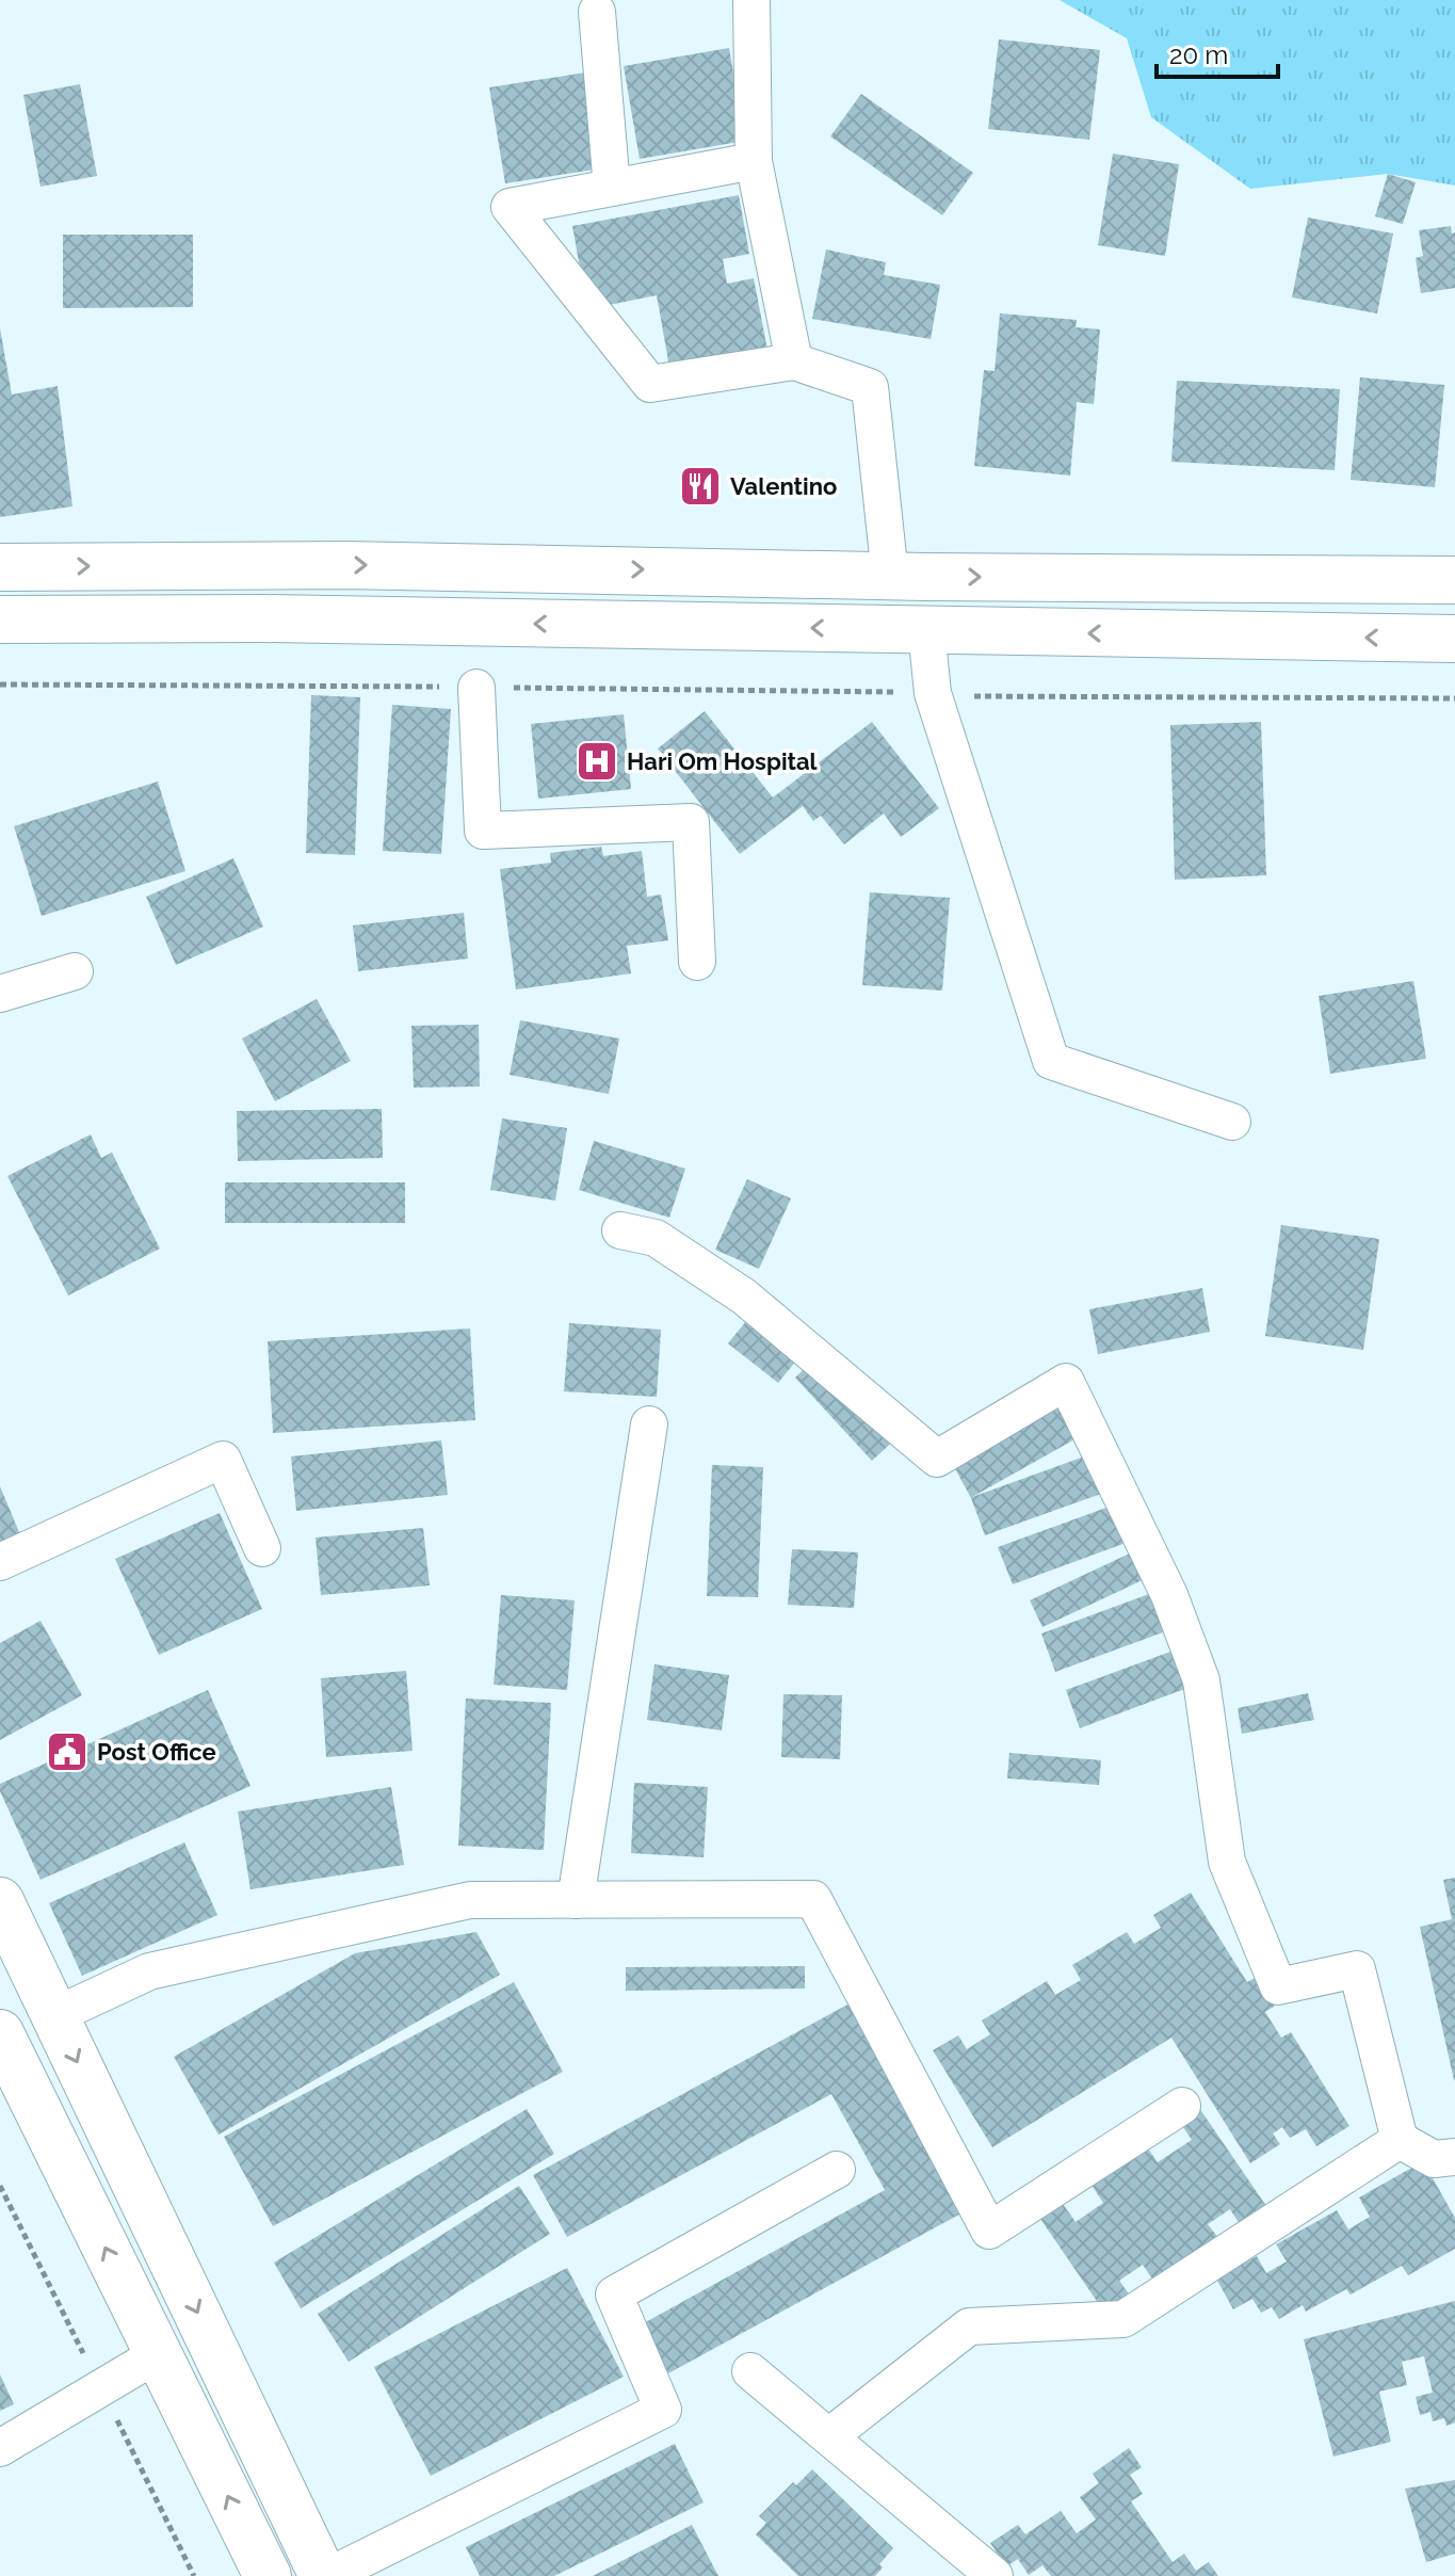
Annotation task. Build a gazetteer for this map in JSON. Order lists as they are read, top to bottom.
{
  "places": {
    "restaurant": ["Valentino"],
    "hospital": ["Hari Om Hospital"],
    "public building": ["Post Office"]
  },
  "scale_bar": "20 m"
}
